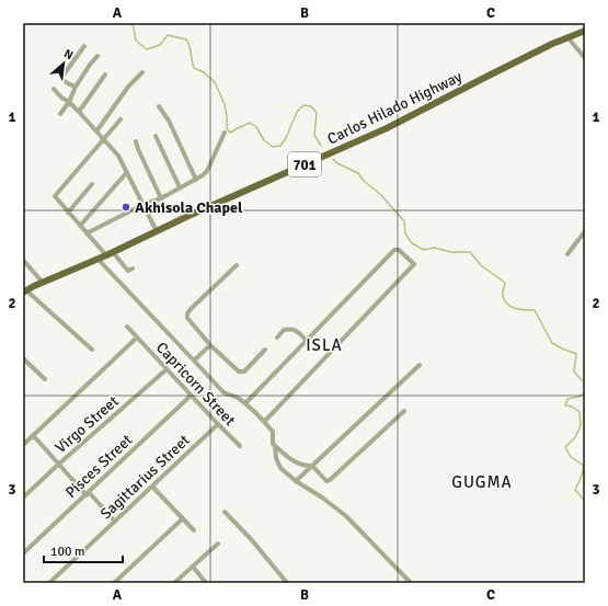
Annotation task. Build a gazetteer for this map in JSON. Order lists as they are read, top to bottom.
{
  "streets": {
    "main road": ["Carlos Hilado Highway", "701"],
    "street": [
      "Capricorn Street",
      "Virgo Street",
      "Pisces Street",
      "Sagittarius Street"
    ]
  },
  "crossings": [
    ["Capricorn Street", "Virgo Street"],
    ["Capricorn Street", "Pisces Street"],
    ["Capricorn Street", "Sagittarius Street"]
  ],
  "districts": ["ISLA", "GUGMA"],
  "places": ["Akhisola Chapel"],
  "scale_bar": "100 m",
  "north": "top right",
  "grid": {
    "columns": ["A", "B", "C"],
    "rows": ["1", "2", "3"]
  }
}
